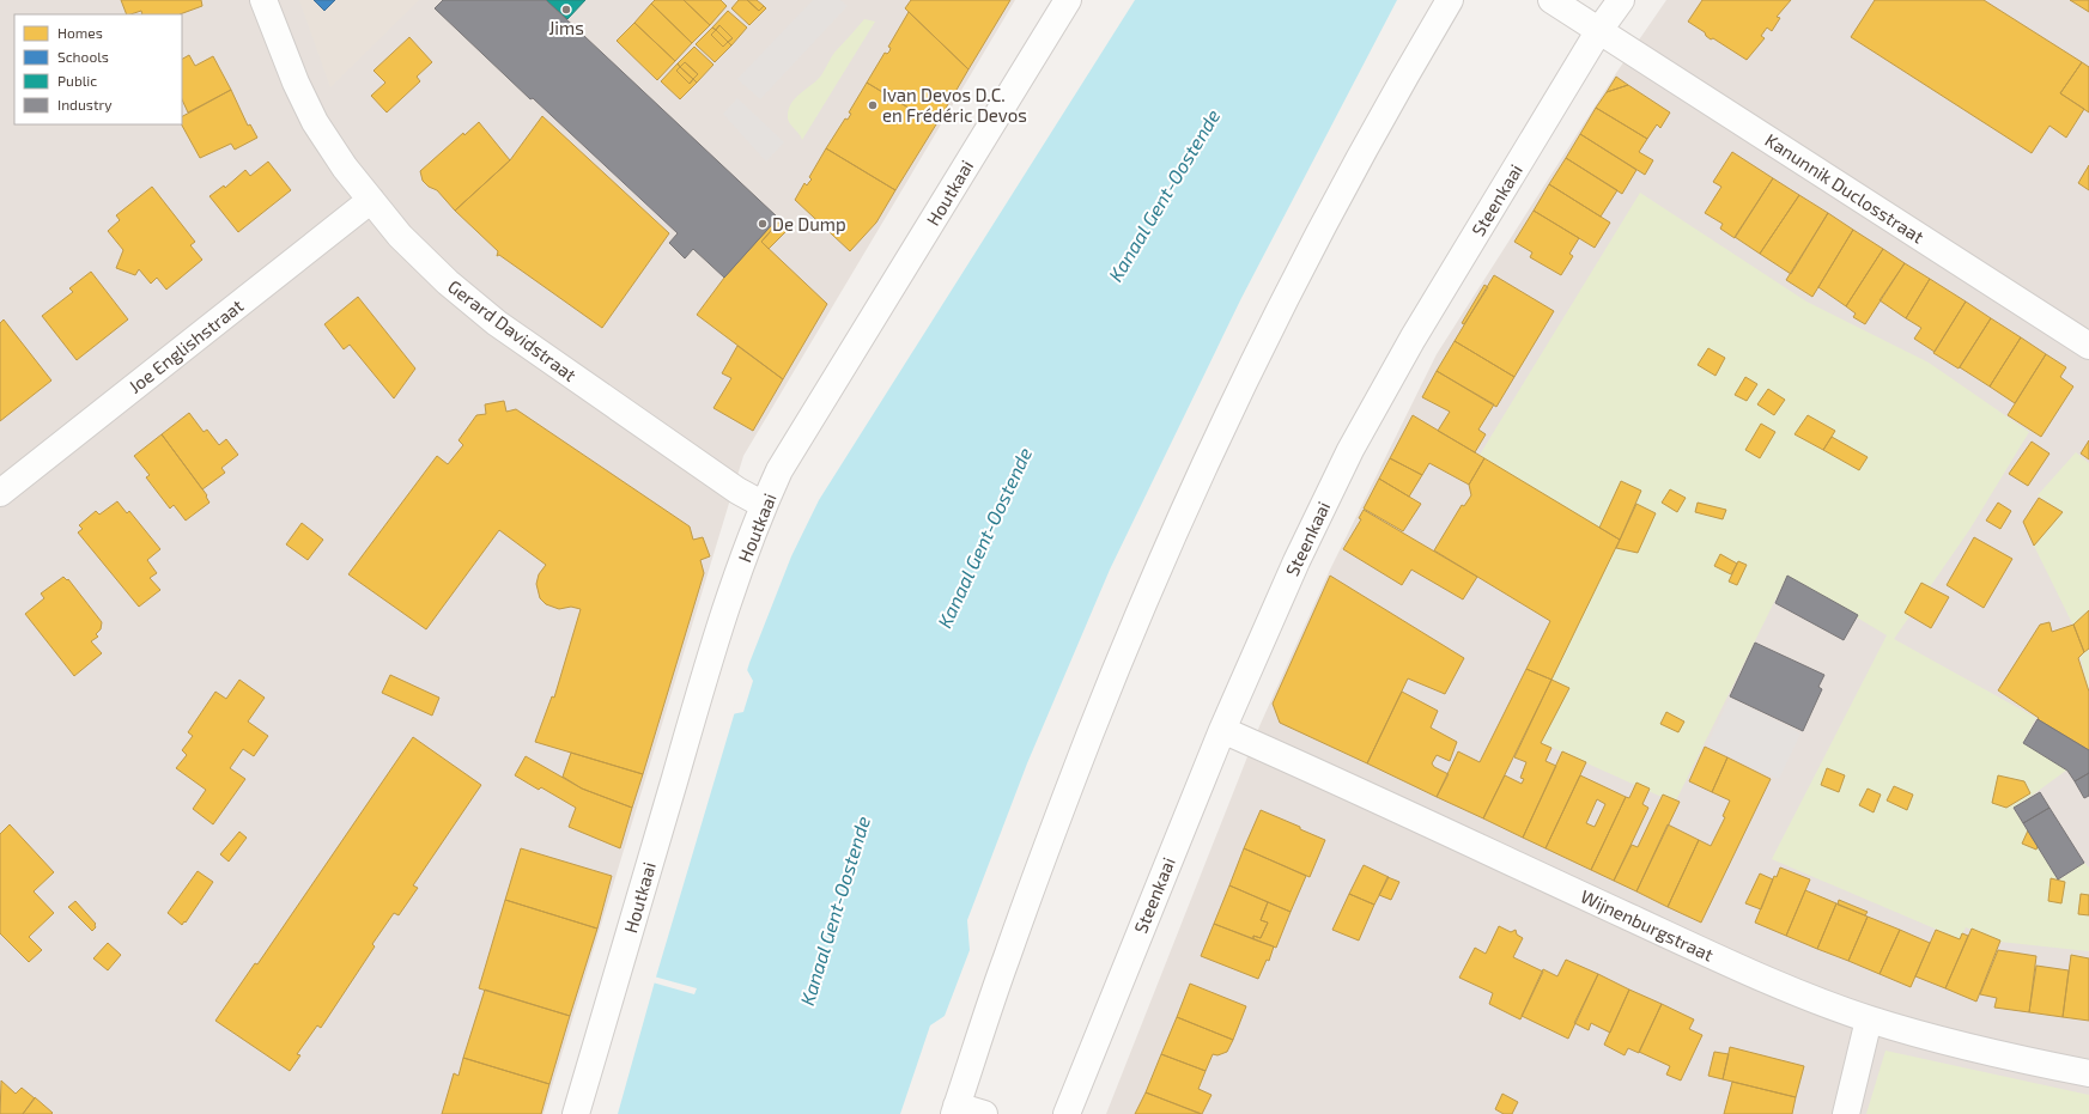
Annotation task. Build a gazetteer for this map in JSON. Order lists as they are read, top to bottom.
{
  "streets": {
    "street": [
      "Kanunnik Duclosstraat",
      "Houtkaai",
      "Steenkaai",
      "Gerard Davidstraat",
      "Joe Englishstraat",
      "Wijnenburgstraat"
    ]
  },
  "crossings": [
    ["Kanunnik Duclosstraat", "Steenkaai"],
    ["Houtkaai", "Gerard Davidstraat"],
    ["Steenkaai", "Wijnenburgstraat"],
    ["Gerard Davidstraat", "Joe Englishstraat"]
  ],
  "water": ["Kanaal Gent-Oostende"],
  "places": ["Jims", "Ivan Devos D.C. en Frédéric Devos", "De Dump"],
  "legend": [
    "Homes",
    "Schools",
    "Public",
    "Industry"
  ]
}
